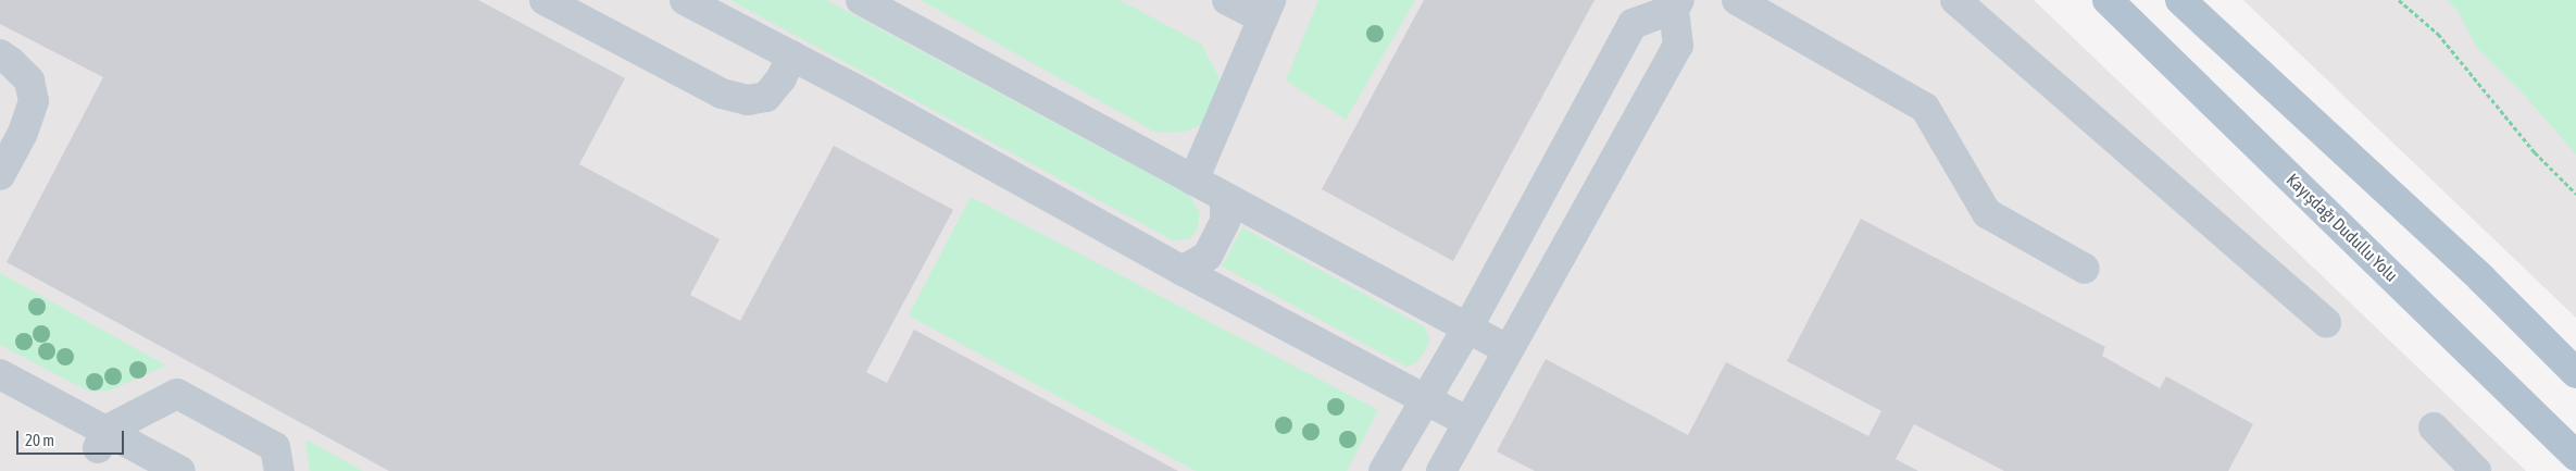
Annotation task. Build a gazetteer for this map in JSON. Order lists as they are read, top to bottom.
{
  "streets": {
    "main road": ["Kayışdağı Dudullu Yolu"]
  },
  "scale_bar": "20 m"
}
